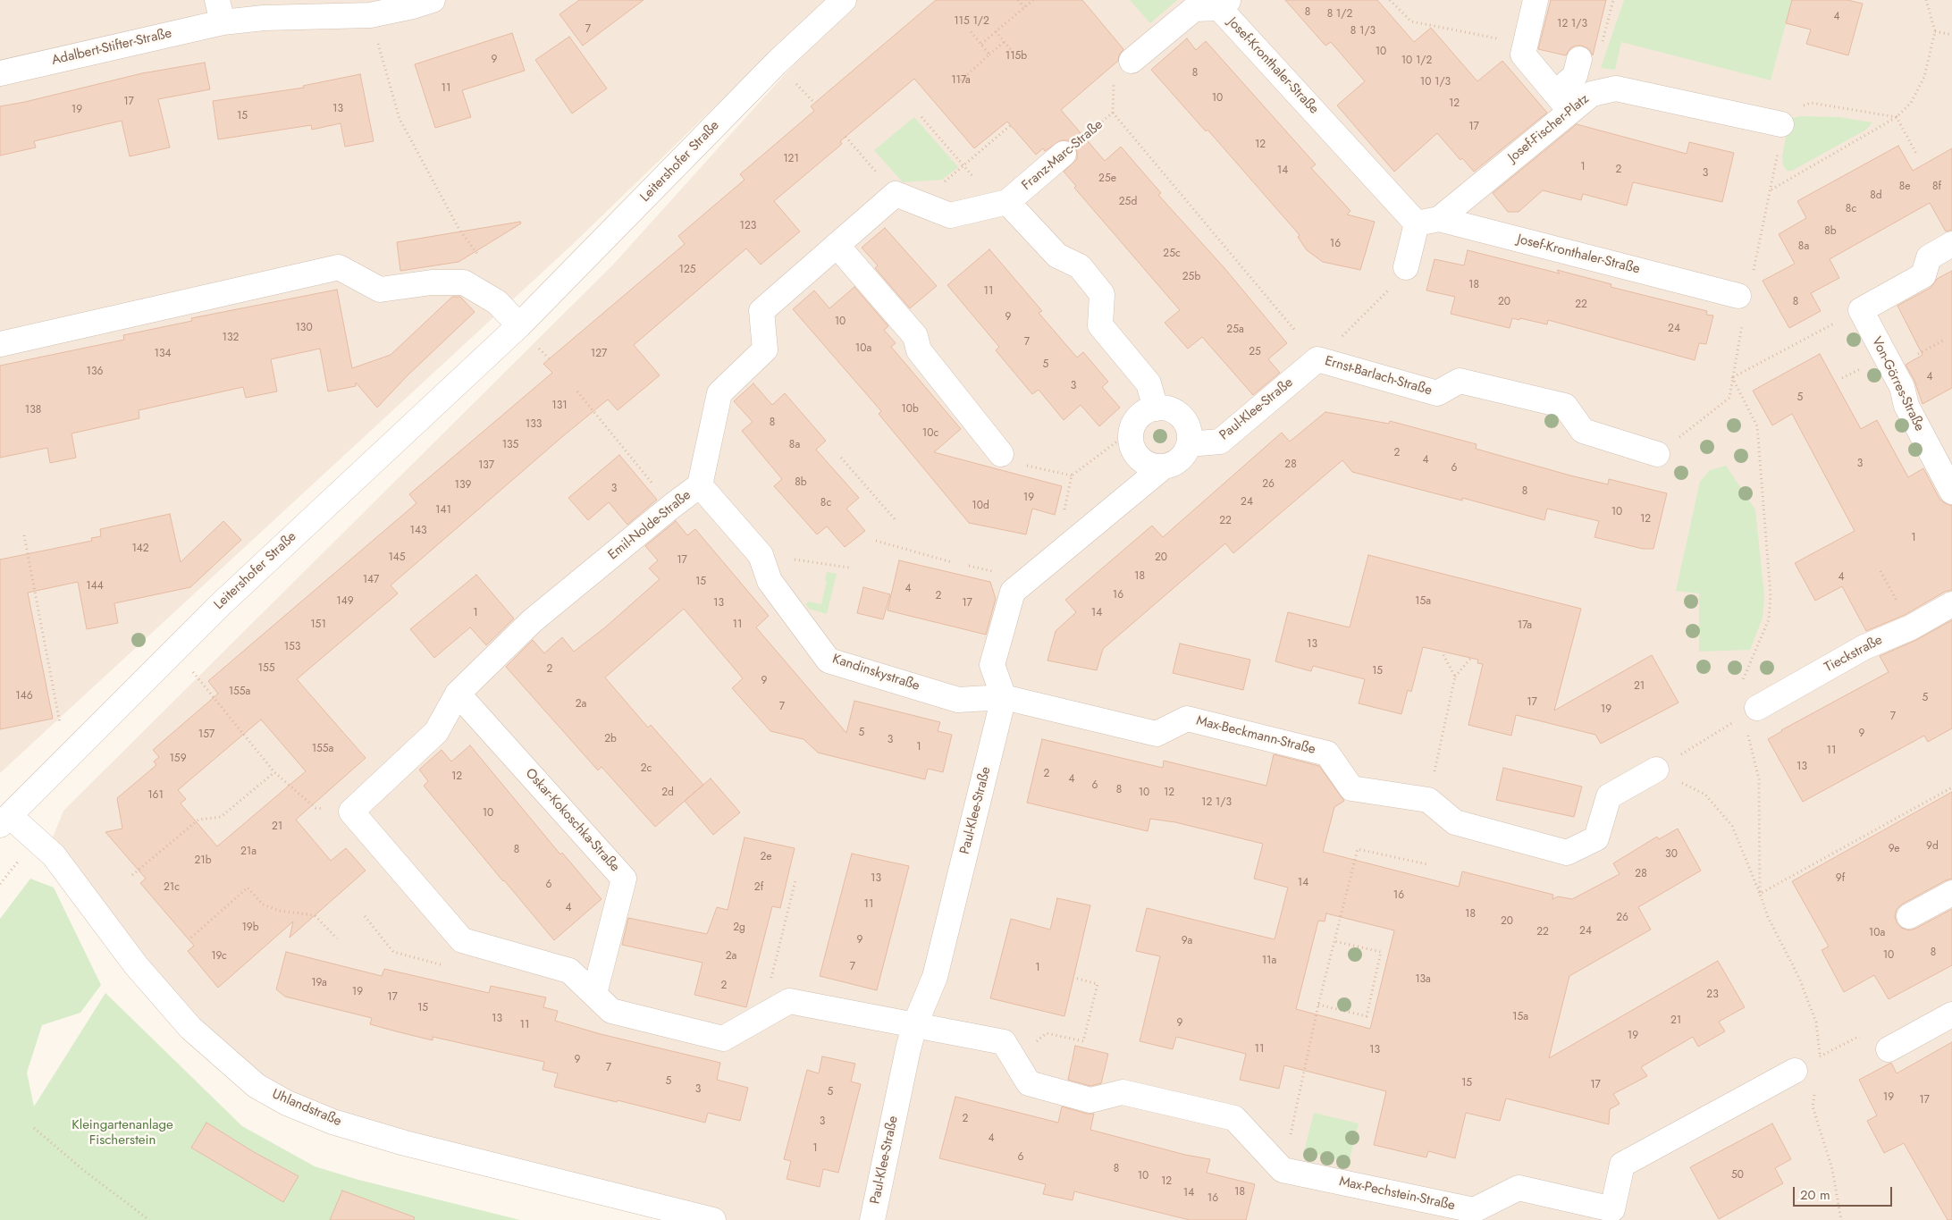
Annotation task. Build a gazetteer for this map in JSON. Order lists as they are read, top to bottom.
{
  "streets": {
    "street": [
      "Adalbert-Stifter-Straße",
      "Josef-Kronthaler-Straße",
      "Josef-Fischer-Platz",
      "Franz-Marc-Straße",
      "Leitershofer Straße",
      "Ernst-Barlach-Straße",
      "Von-Görres-Straße",
      "Paul-Klee-Straße",
      "Emil-Nolde-Straße",
      "Tieckstraße",
      "Kandinskystraße",
      "Max-Beckmann-Straße",
      "Oskar-Kokoschka-Straße",
      "Uhlandstraße",
      "Max-Pechstein-Straße"
    ]
  },
  "crossings": [
    ["Josef-Kronthaler-Straße", "Josef-Fischer-Platz"],
    ["Josef-Kronthaler-Straße", "Franz-Marc-Straße"],
    ["Leitershofer Straße", "Uhlandstraße"],
    ["Ernst-Barlach-Straße", "Paul-Klee-Straße"],
    ["Paul-Klee-Straße", "Kandinskystraße"],
    ["Paul-Klee-Straße", "Max-Beckmann-Straße"],
    ["Emil-Nolde-Straße", "Kandinskystraße"],
    ["Emil-Nolde-Straße", "Oskar-Kokoschka-Straße"],
    ["Kandinskystraße", "Max-Beckmann-Straße"]
  ],
  "parks": ["Kleingartenanlage Fischerstein"],
  "house_numbers": [
    "8",
    "8 1/2",
    "4",
    "115 1/2",
    "12 1/3",
    "7",
    "8 1/3",
    "10",
    "115b",
    "9",
    "10 1/2",
    "8",
    "117a",
    "10 1/3",
    "11",
    "10",
    "17",
    "12",
    "13",
    "19",
    "15",
    "17",
    "12",
    "121",
    "1",
    "2",
    "14",
    "3",
    "25e",
    "8e",
    "8f",
    "8d",
    "25d",
    "8c",
    "123",
    "8b",
    "16",
    "8a",
    "25c",
    "125",
    "25b",
    "18",
    "11",
    "20",
    "8",
    "22",
    "9",
    "10",
    "130",
    "24",
    "25a",
    "132",
    "7",
    "10a",
    "25",
    "134",
    "127",
    "5",
    "136",
    "4",
    "3",
    "5",
    "131",
    "10b",
    "138",
    "8",
    "133",
    "10c",
    "135",
    "8a",
    "2",
    "4",
    "3",
    "28",
    "137",
    "6",
    "8b",
    "26",
    "139",
    "3",
    "8",
    "19",
    "24",
    "8c",
    "10d",
    "141",
    "10",
    "12",
    "22",
    "143",
    "1",
    "142",
    "145",
    "20",
    "17",
    "18",
    "4",
    "147",
    "15",
    "144",
    "4",
    "16",
    "2",
    "149",
    "15a",
    "13",
    "17",
    "1",
    "14",
    "151",
    "11",
    "17a",
    "13",
    "153",
    "155",
    "2",
    "15",
    "9",
    "21",
    "155a",
    "146",
    "5",
    "17",
    "2a",
    "7",
    "19",
    "7",
    "5",
    "9",
    "157",
    "2b",
    "3",
    "1",
    "155a",
    "11",
    "159",
    "13",
    "2c",
    "2",
    "12",
    "4",
    "6",
    "8",
    "2d",
    "10",
    "12",
    "161",
    "12 1/3",
    "10",
    "21",
    "9d",
    "9e",
    "8",
    "21a",
    "30",
    "2e",
    "21b",
    "28",
    "13",
    "9f",
    "14",
    "6",
    "21c",
    "2f",
    "16",
    "11",
    "4",
    "18",
    "26",
    "20",
    "19b",
    "2g",
    "24",
    "22",
    "10a",
    "9",
    "9a",
    "8",
    "10",
    "19c",
    "2a",
    "11a",
    "7",
    "1",
    "13a",
    "19a",
    "2",
    "19",
    "23",
    "17",
    "15",
    "15a",
    "13",
    "21",
    "9",
    "11",
    "19",
    "11",
    "13",
    "9",
    "7",
    "5",
    "15",
    "17",
    "3",
    "5",
    "19",
    "17",
    "2",
    "3",
    "4",
    "1",
    "6",
    "8",
    "50",
    "10",
    "12",
    "18",
    "14",
    "16"
  ],
  "scale_bar": "20 m"
}
